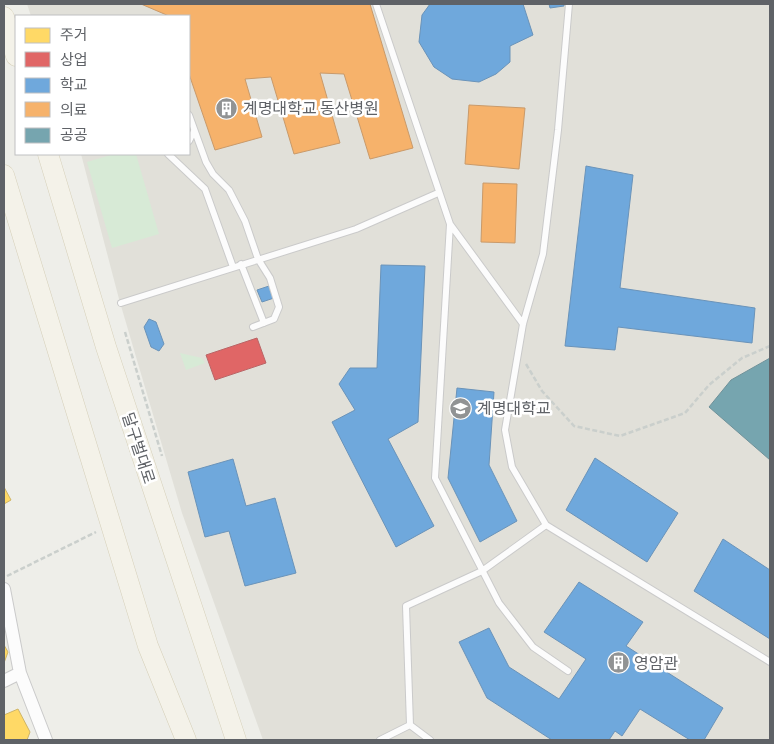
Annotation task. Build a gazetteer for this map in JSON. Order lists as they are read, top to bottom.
{
  "streets": {
    "main road": ["달구벌대로"]
  },
  "places": {
    "building": ["계명대학교 동산병원", "영암관"],
    "school or university": ["계명대학교"]
  },
  "legend": [
    "주거",
    "상업",
    "학교",
    "의료",
    "공공"
  ]
}
